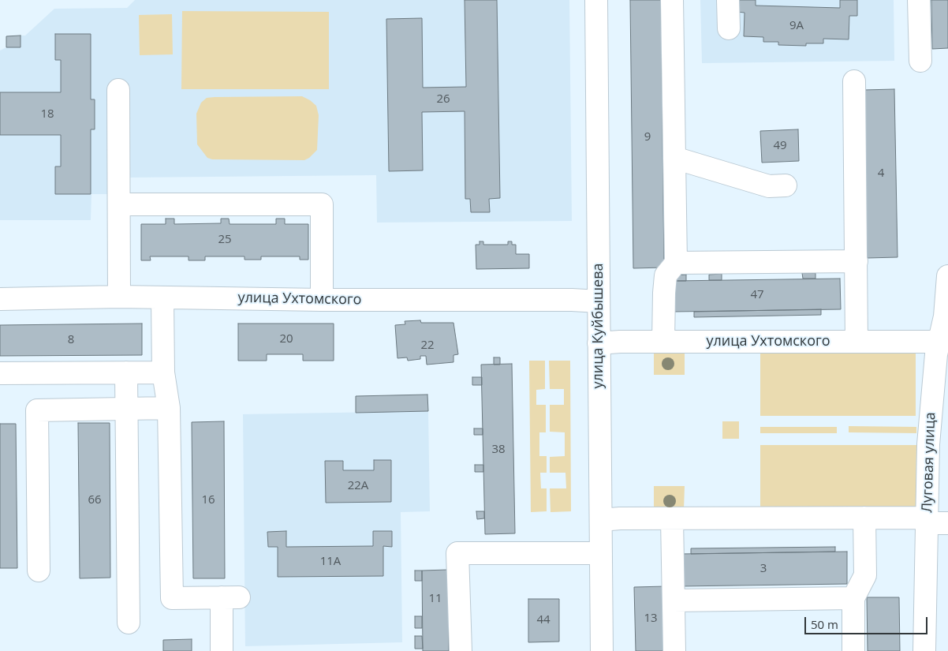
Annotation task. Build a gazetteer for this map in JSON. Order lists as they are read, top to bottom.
{
  "streets": {
    "street": ["улица Ухтомского", "улица Куйбышева", "Луговая улица"]
  },
  "crossings": [
    ["улица Ухтомского", "улица Куйбышева"],
    ["улица Ухтомского", "Луговая улица"]
  ],
  "house_numbers": [
    "9А",
    "26",
    "18",
    "9",
    "49",
    "4",
    "25",
    "47",
    "20",
    "8",
    "22",
    "38",
    "22А",
    "66",
    "16",
    "11А",
    "3",
    "11",
    "13",
    "44"
  ],
  "scale_bar": "50 m"
}
